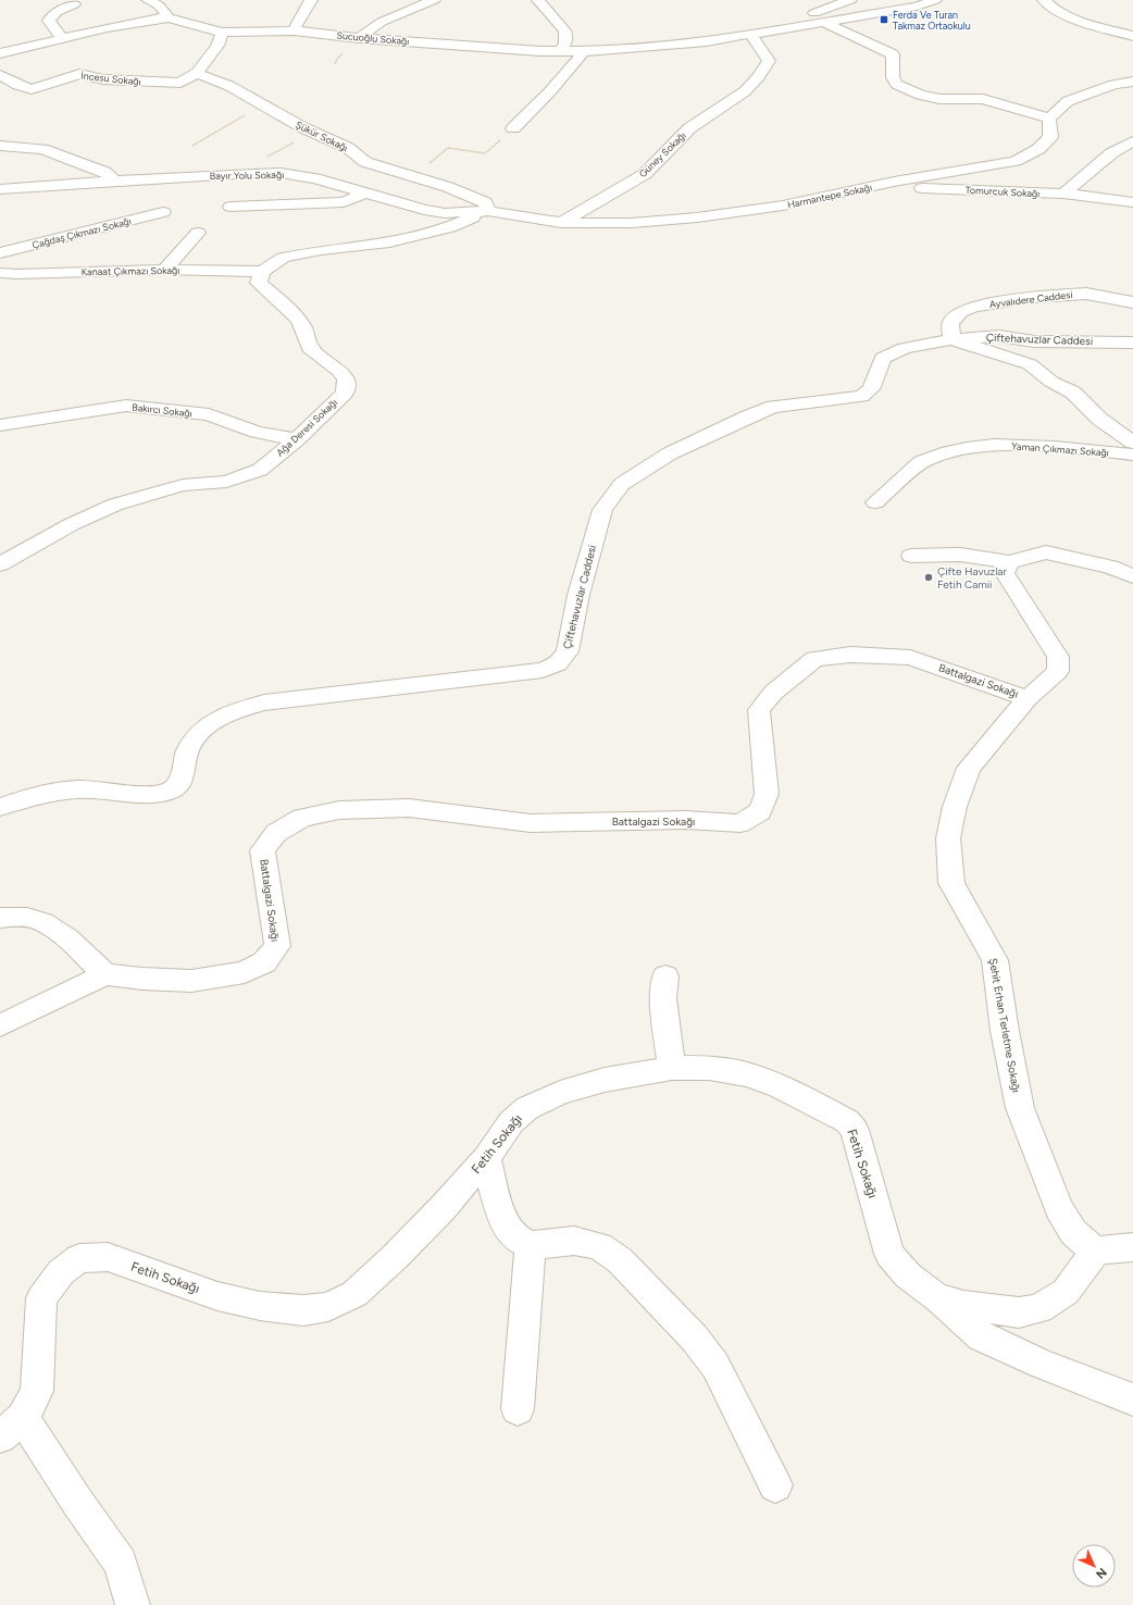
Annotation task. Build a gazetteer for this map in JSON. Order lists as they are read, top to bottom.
{
  "streets": {
    "street": [
      "Sucuoğlu Sokağı",
      "İncesu Sokağı",
      "Şükür Sokağı",
      "Güney Sokağı",
      "Bayır Yolu Sokağı",
      "Tomurcuk Sokağı",
      "Harmantepe Sokağı",
      "Çağdaş Çıkmazı Sokağı",
      "Kanaat Çıkmazı Sokağı",
      "Ayvalıdere Caddesi",
      "Çiftehavuzlar Caddesi",
      "Bakırcı Sokağı",
      "Ağa Deresi Sokağı",
      "Yaman Çıkmazı Sokağı",
      "Battalgazi Sokağı",
      "Şehit Erhan Terletme Sokağı",
      "Fetih Sokağı"
    ]
  },
  "crossings": [
    ["Sucuoğlu Sokağı", "Güney Sokağı"],
    ["İncesu Sokağı", "Şükür Sokağı"],
    ["Şükür Sokağı", "Bayır Yolu Sokağı"],
    ["Şükür Sokağı", "Harmantepe Sokağı"],
    ["Güney Sokağı", "Harmantepe Sokağı"],
    ["Bayır Yolu Sokağı", "Harmantepe Sokağı"],
    ["Tomurcuk Sokağı", "Harmantepe Sokağı"],
    ["Kanaat Çıkmazı Sokağı", "Ağa Deresi Sokağı"],
    ["Ayvalıdere Caddesi", "Çiftehavuzlar Caddesi"],
    ["Bakırcı Sokağı", "Ağa Deresi Sokağı"],
    ["Battalgazi Sokağı", "Şehit Erhan Terletme Sokağı"],
    ["Şehit Erhan Terletme Sokağı", "Fetih Sokağı"]
  ],
  "places": {
    "transit": ["Ferda Ve Turan Takmaz Ortaokulu"],
    "other": ["Çifte Havuzlar Fetih Camii"]
  },
  "north": "bottom right"
}
